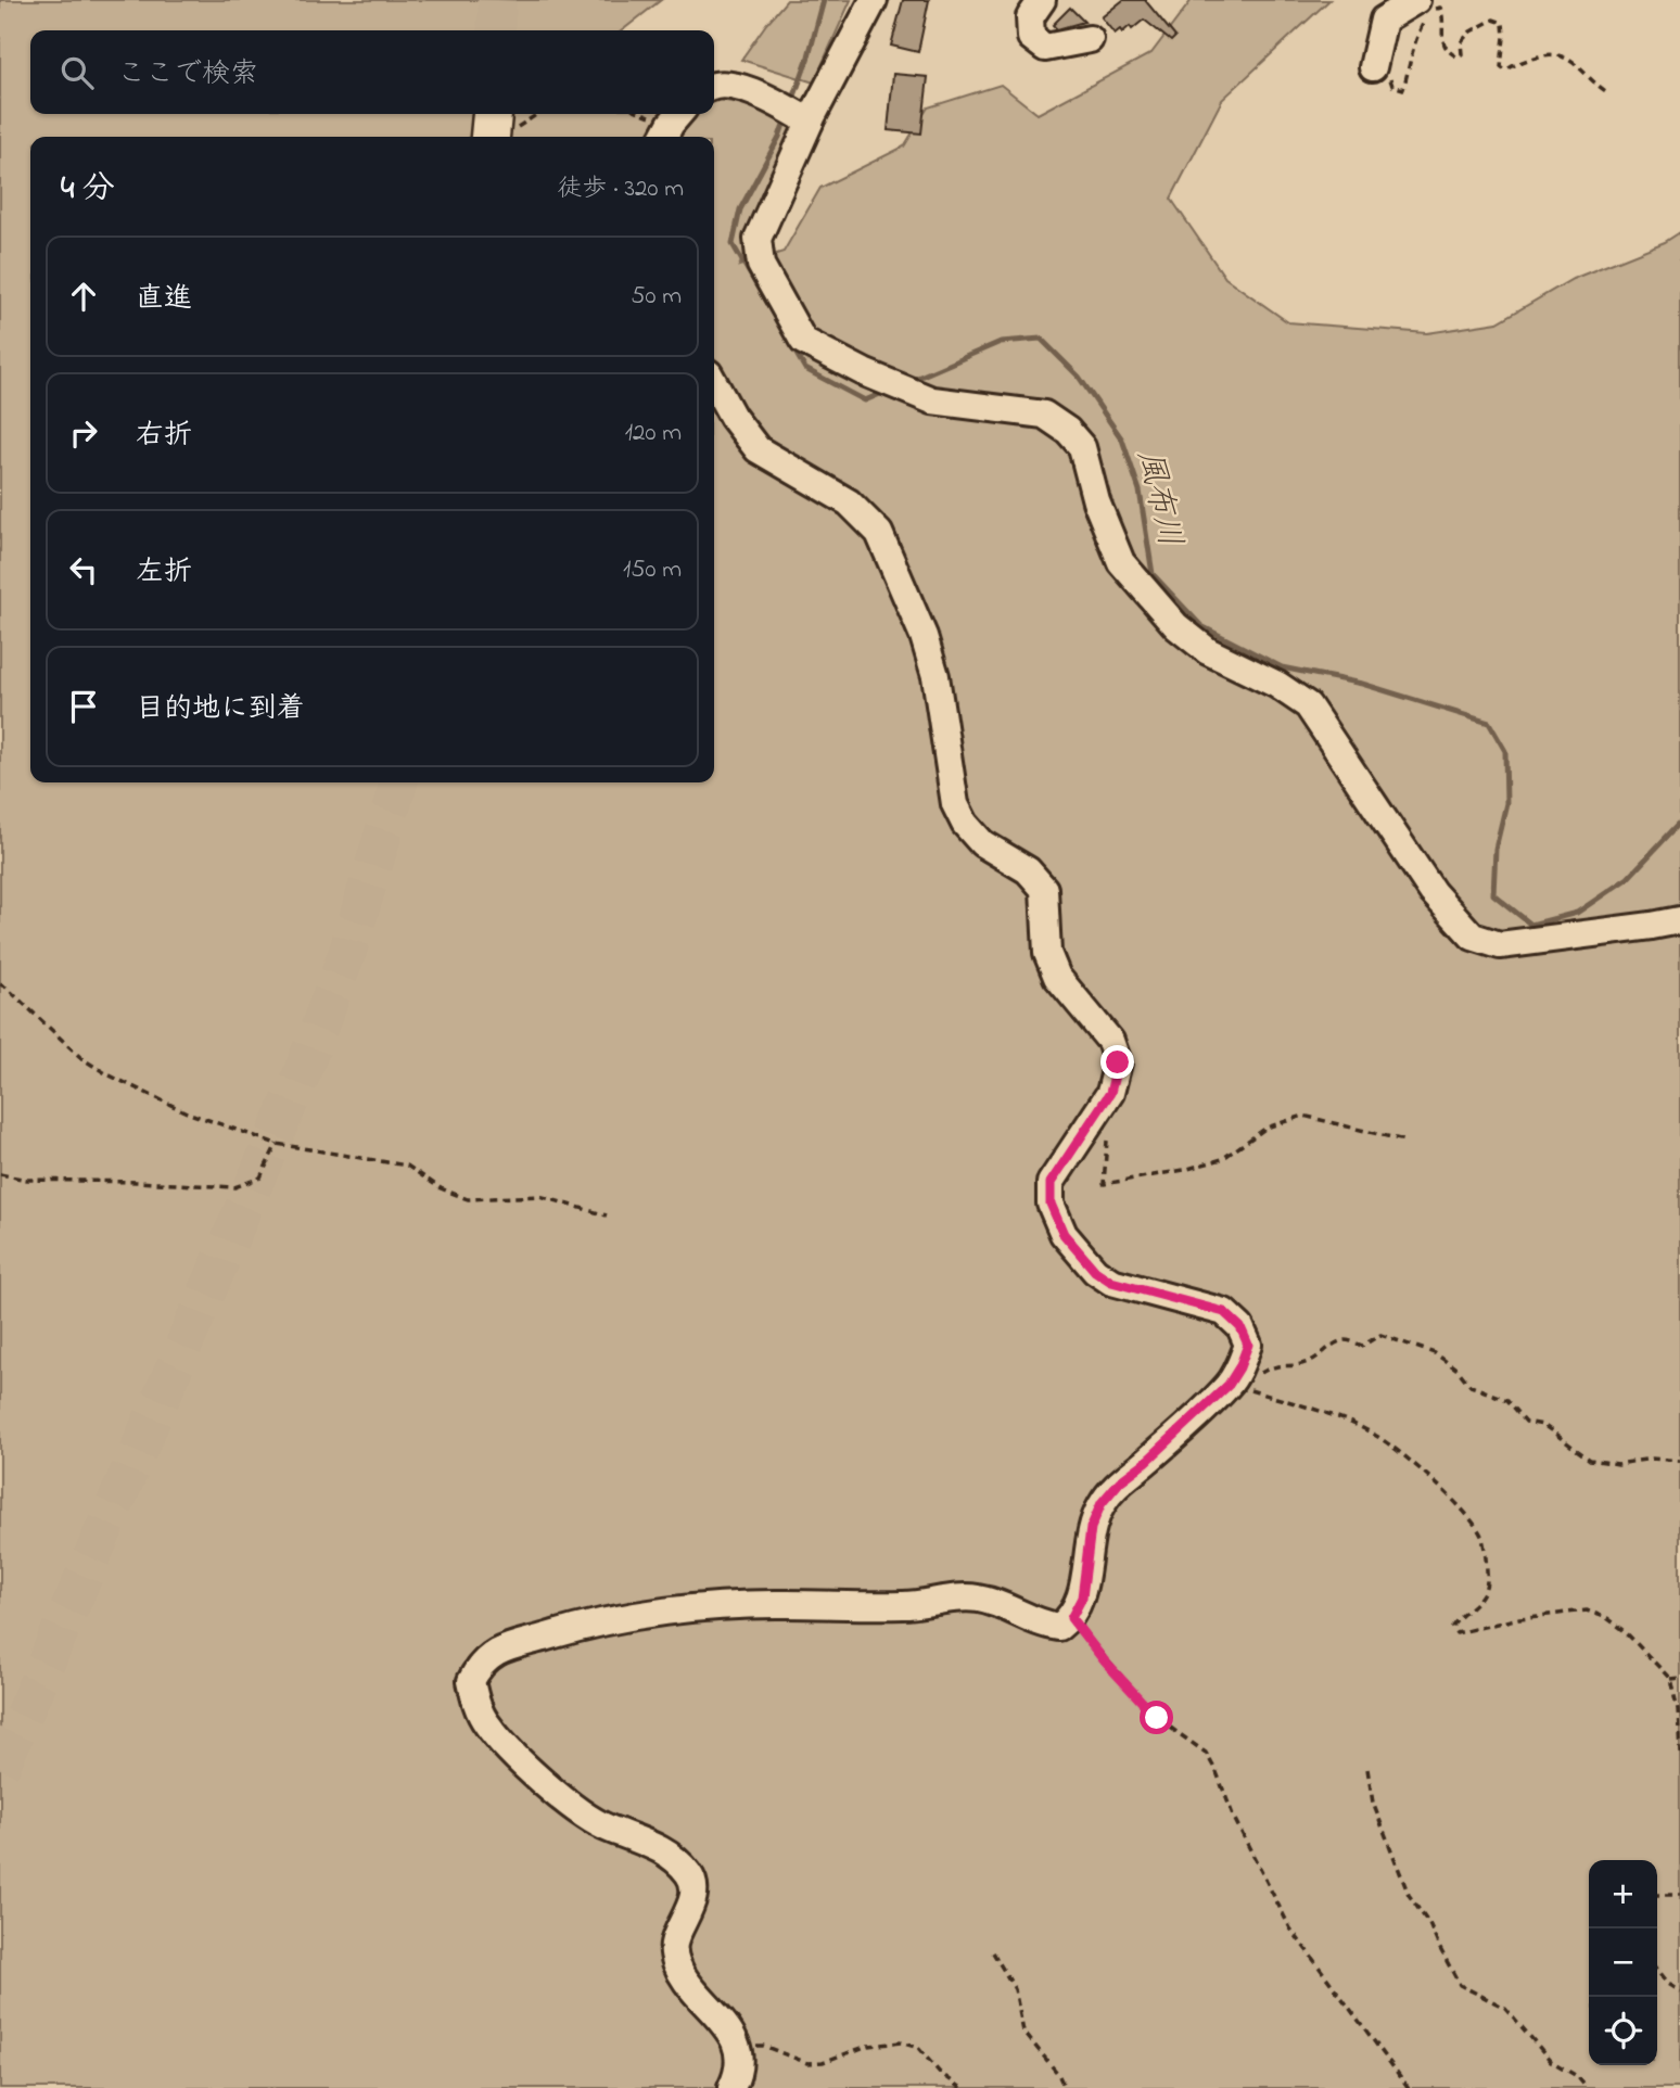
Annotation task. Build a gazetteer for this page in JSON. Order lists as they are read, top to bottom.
{
  "water": ["風布川"],
  "page": {
    "search": "ここで検索",
    "heading": ["4 分", "徒歩 · 320 m"],
    "list": [
      ["直進", "50 m"],
      ["右折", "120 m"],
      ["左折", "150 m"],
      "目的地に到着"
    ],
    "map_buttons": ["+", "−"]
  }
}
